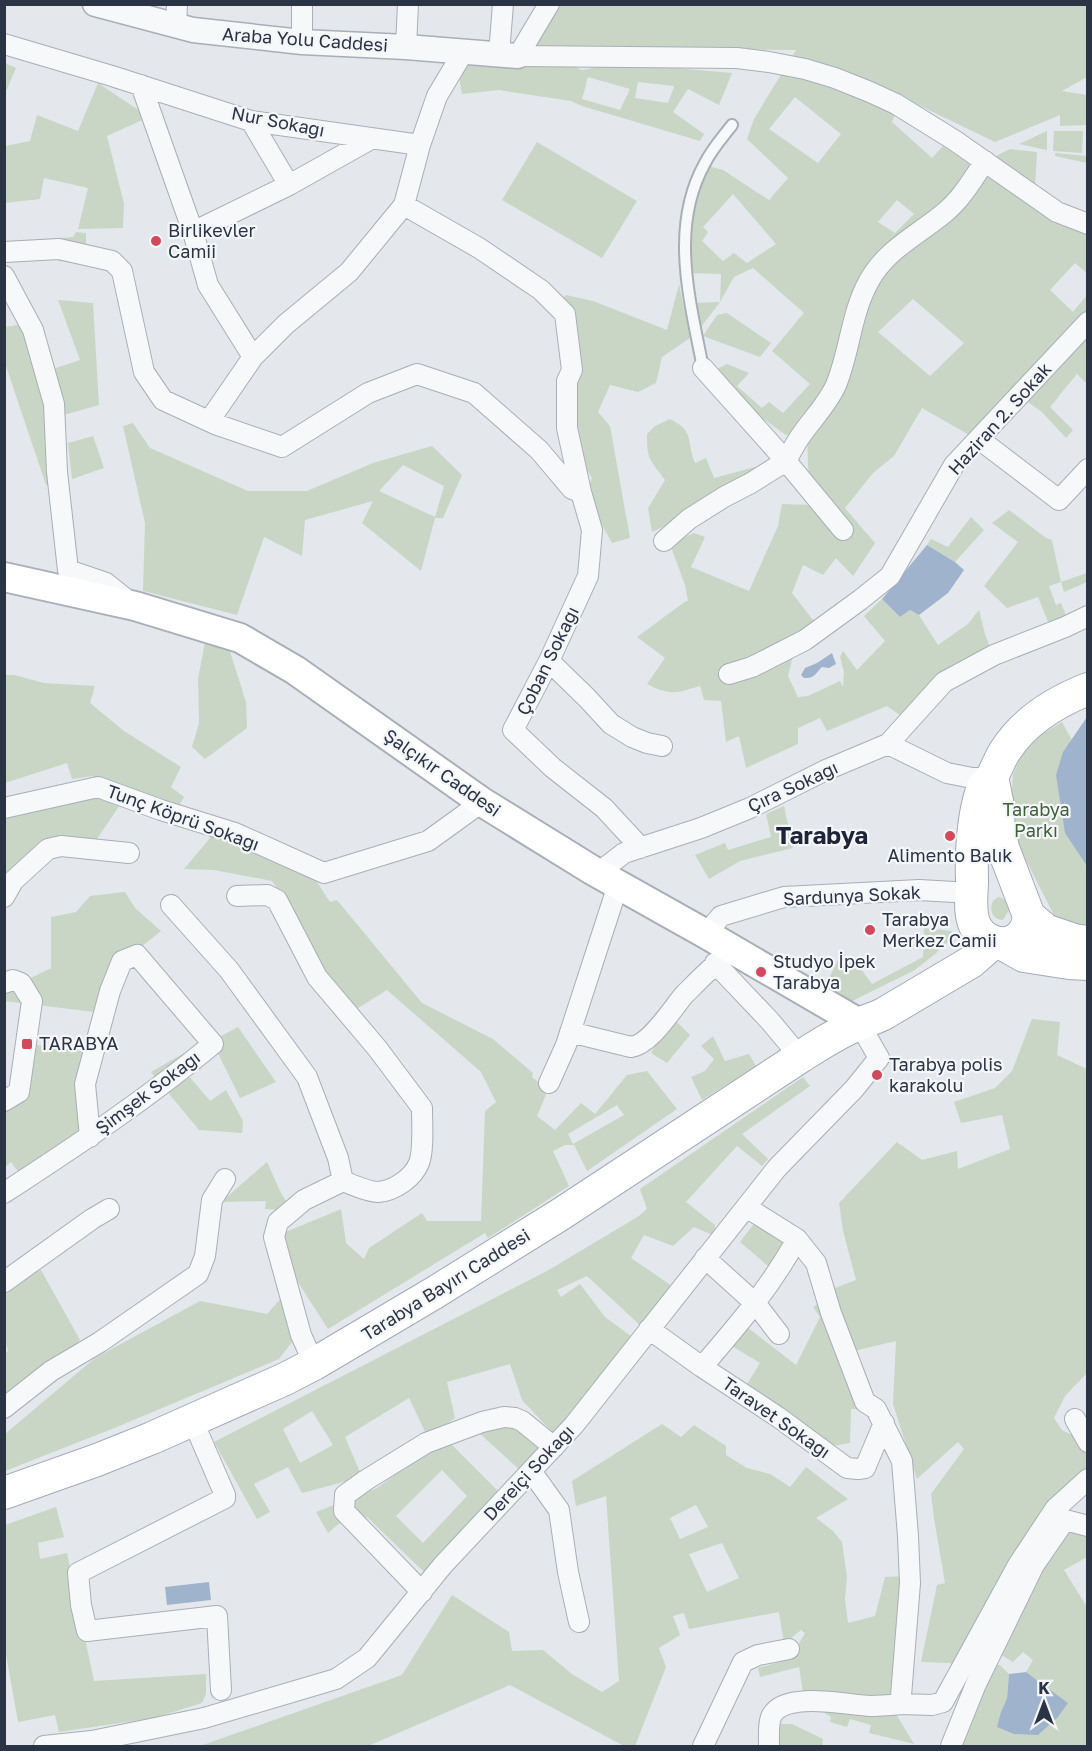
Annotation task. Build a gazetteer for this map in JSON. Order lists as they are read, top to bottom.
{
  "streets": {
    "main road": ["Şalçıkır Caddesi", "Tarabya Bayırı Caddesi"],
    "street": [
      "Araba Yolu Caddesi",
      "Nur Sokağı",
      "Haziran 2. Sokak",
      "Çoban Sokağı",
      "Çıra Sokağı",
      "Tunç Köprü Sokağı",
      "Sardunya Sokak",
      "Şimşek Sokağı",
      "Taravet Sokağı",
      "Dereiçi Sokağı"
    ]
  },
  "crossings": [
    ["Çoban Sokağı", "Çıra Sokağı"],
    ["Şalçıkır Caddesi", "Çıra Sokağı"],
    ["Şalçıkır Caddesi", "Tunç Köprü Sokağı"],
    ["Şalçıkır Caddesi", "Sardunya Sokak"],
    ["Şalçıkır Caddesi", "Tarabya Bayırı Caddesi"],
    ["Şalçıkır Caddesi", "Dereiçi Sokağı"],
    ["Sardunya Sokak", "Tarabya Bayırı Caddesi"],
    ["Tarabya Bayırı Caddesi", "Dereiçi Sokağı"],
    ["Taravet Sokağı", "Dereiçi Sokağı"]
  ],
  "districts": ["Tarabya"],
  "parks": ["Tarabya Parkı"],
  "places": {
    "other": [
      "Birlikevler Camii",
      "Alimento Balık",
      "Tarabya Merkez Camii",
      "Studyo İpek Tarabya",
      "Tarabya polis karakolu"
    ],
    "transit": ["TARABYA"]
  },
  "north": "top"
}
